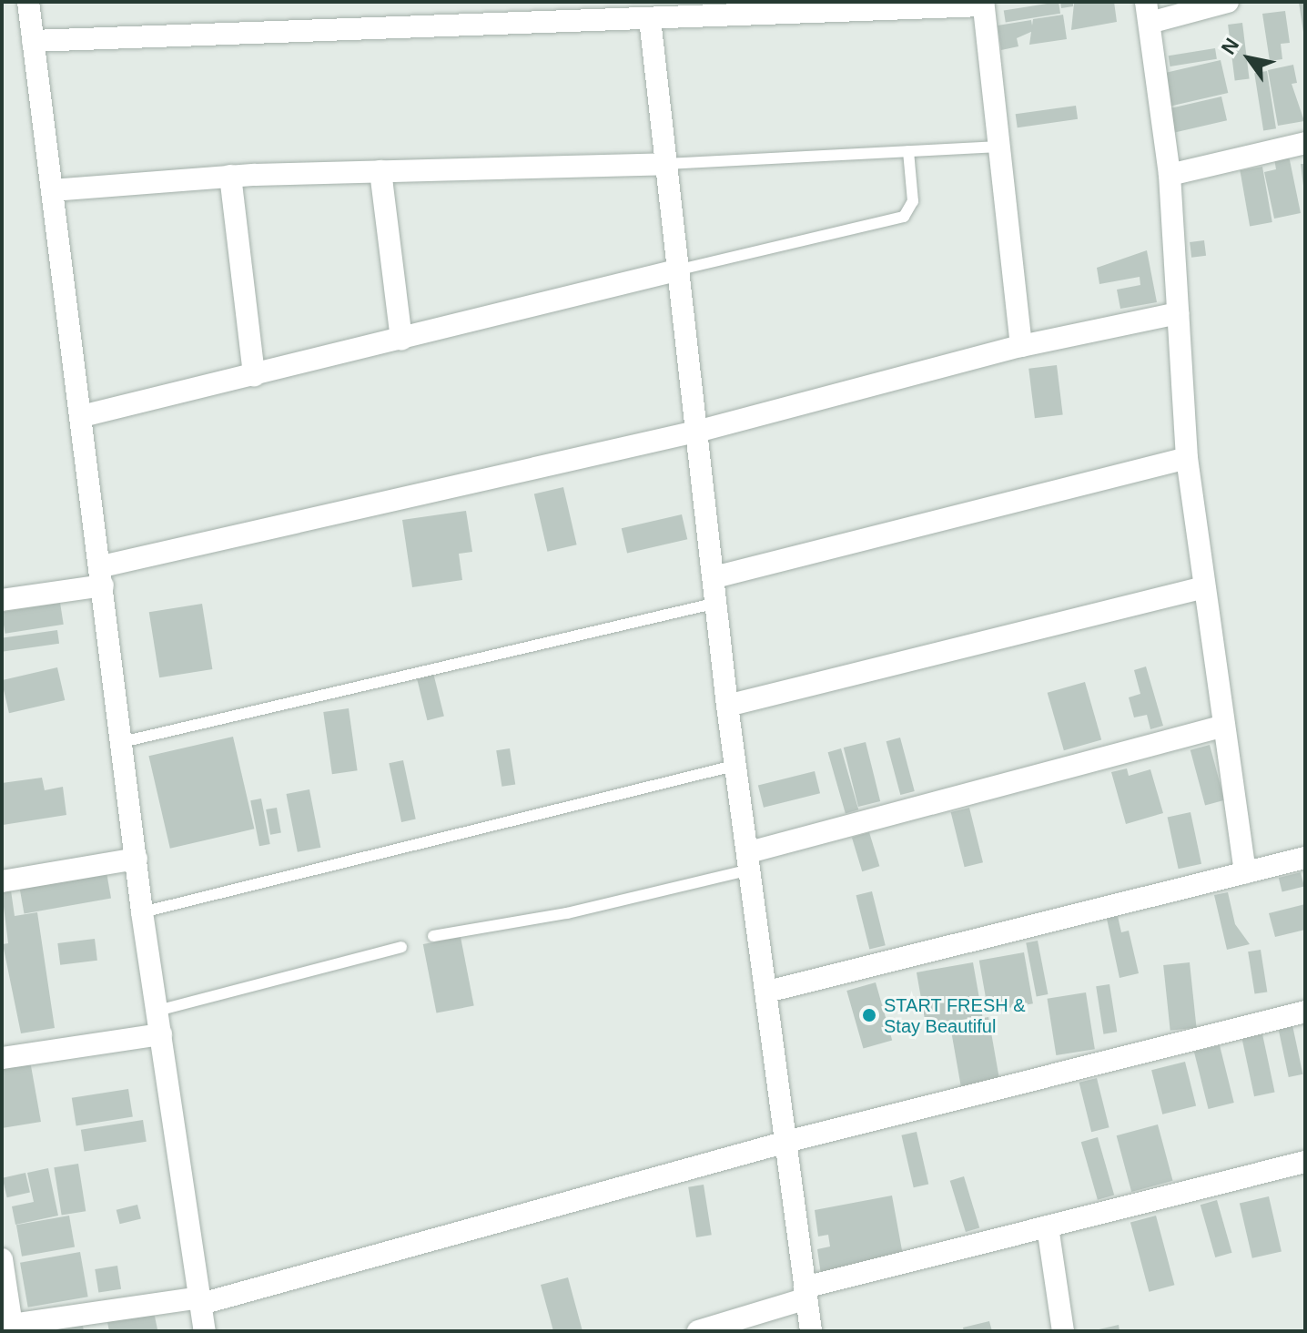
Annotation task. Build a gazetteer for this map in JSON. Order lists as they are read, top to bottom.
{
  "places": ["START FRESH & Stay Beautiful"],
  "north": "top left"
}
